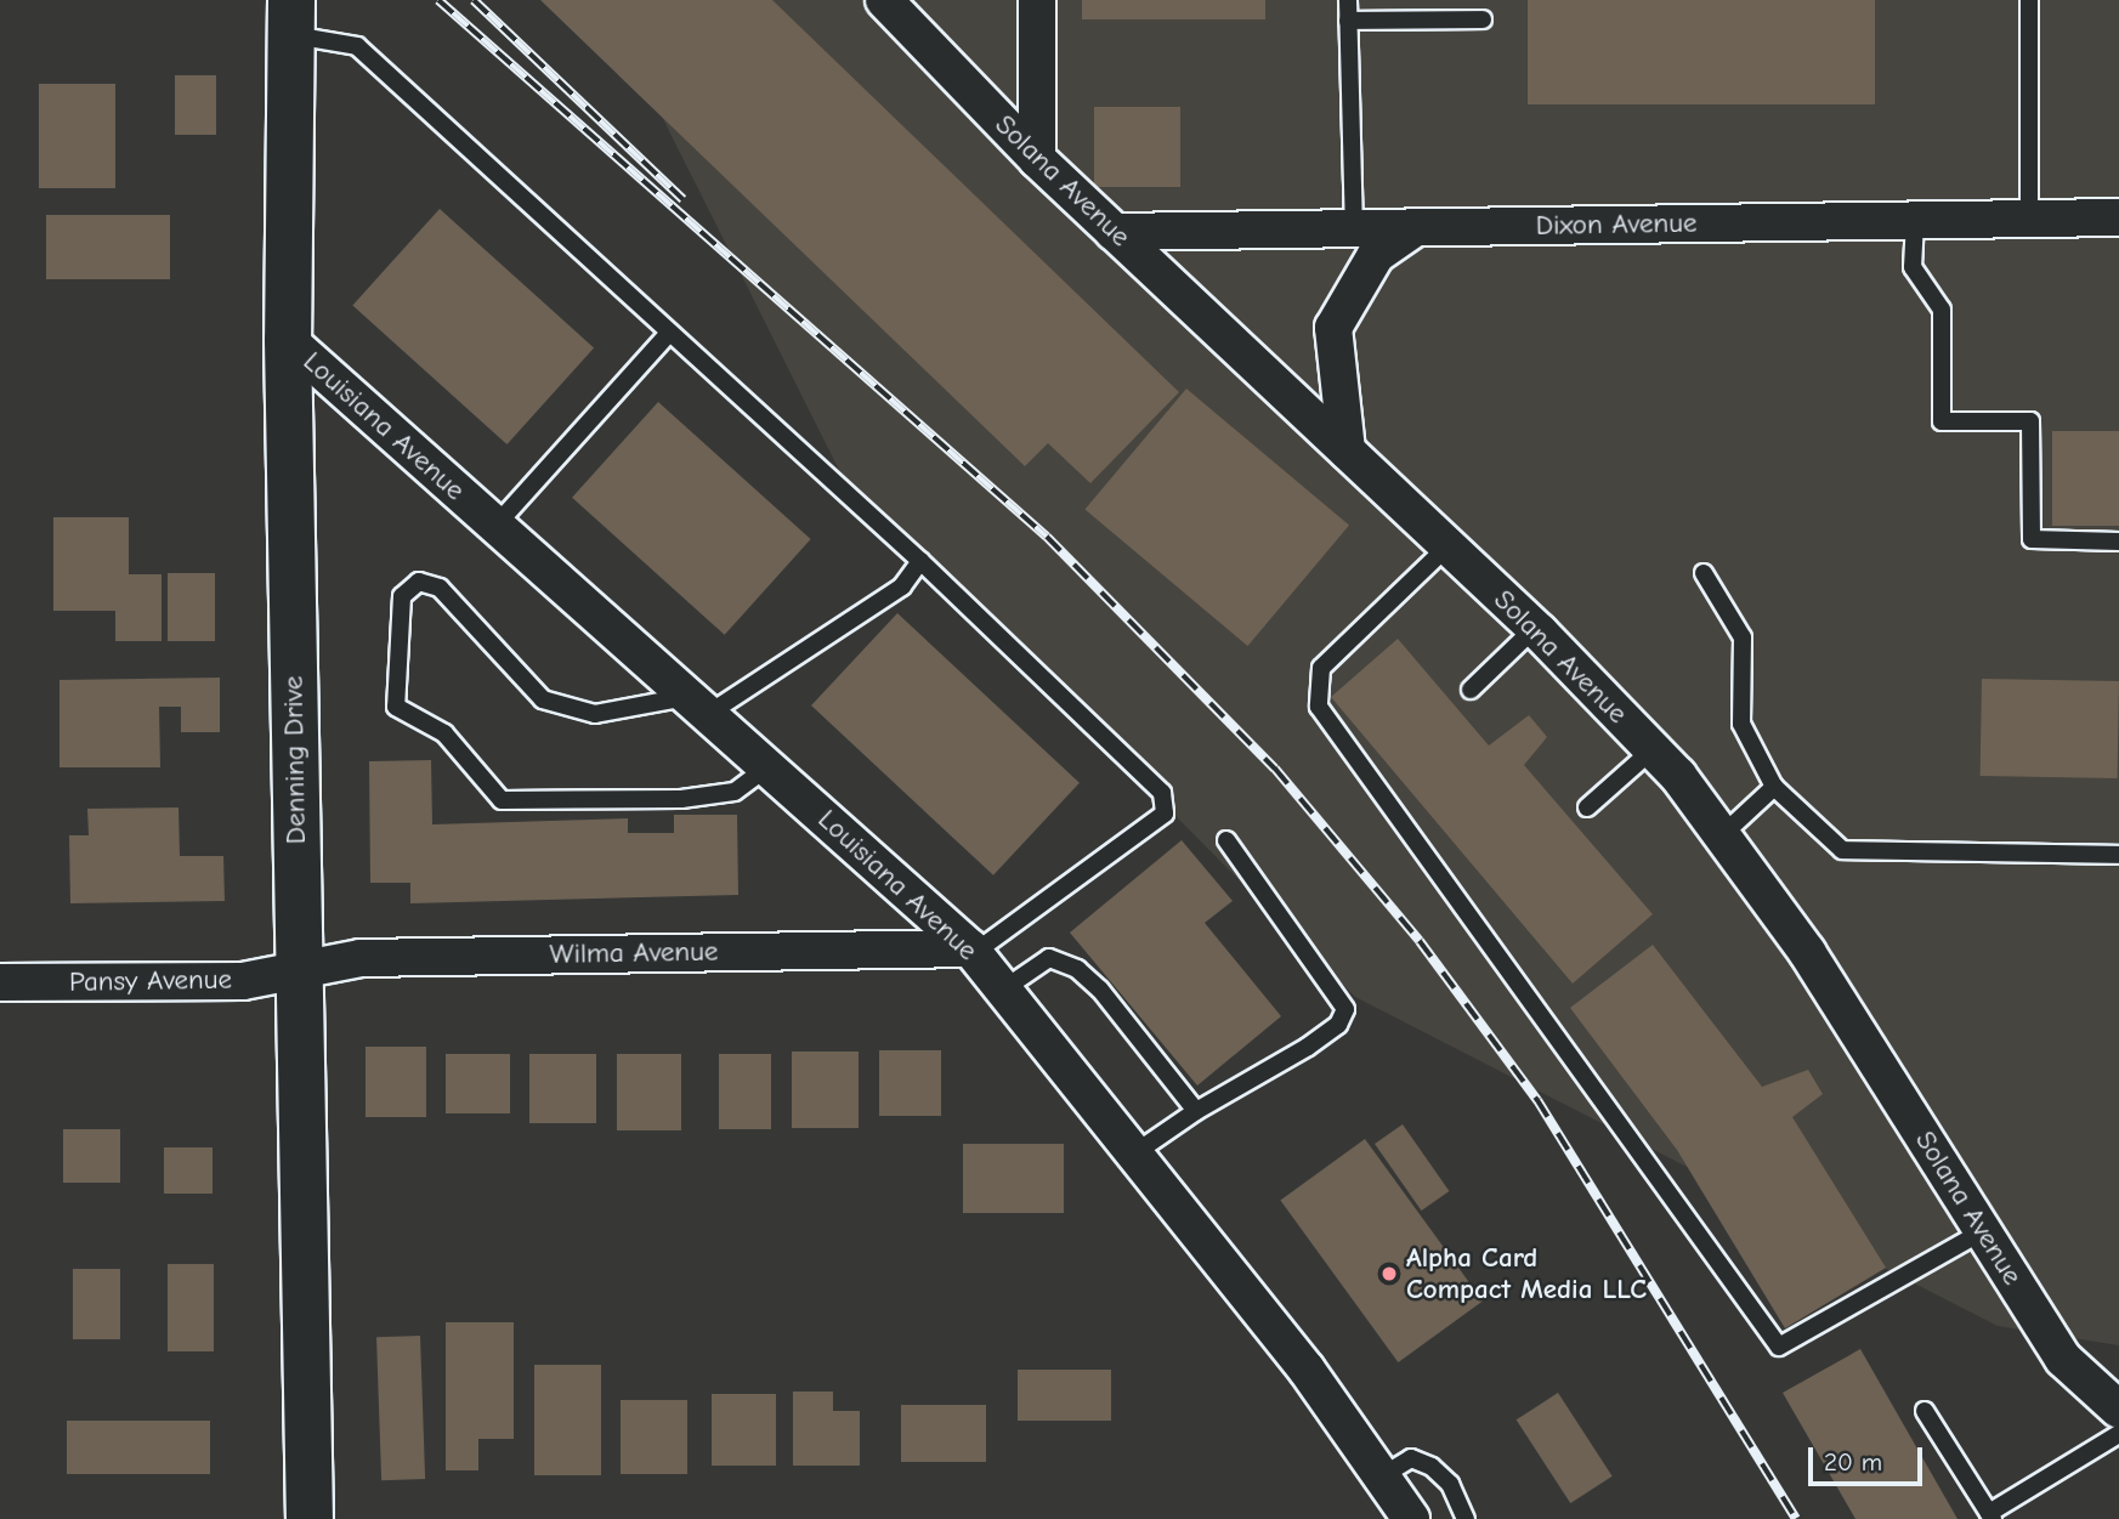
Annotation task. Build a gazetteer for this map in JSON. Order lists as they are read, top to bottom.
{
  "streets": {
    "street": [
      "Solana Avenue",
      "Dixon Avenue",
      "Louisiana Avenue",
      "Denning Drive",
      "Wilma Avenue",
      "Pansy Avenue"
    ]
  },
  "crossings": [
    ["Solana Avenue", "Dixon Avenue"],
    ["Louisiana Avenue", "Denning Drive"],
    ["Louisiana Avenue", "Wilma Avenue"],
    ["Denning Drive", "Wilma Avenue"],
    ["Denning Drive", "Pansy Avenue"],
    ["Wilma Avenue", "Pansy Avenue"]
  ],
  "places": ["Alpha Card Compact Media LLC"],
  "scale_bar": "20 m"
}
